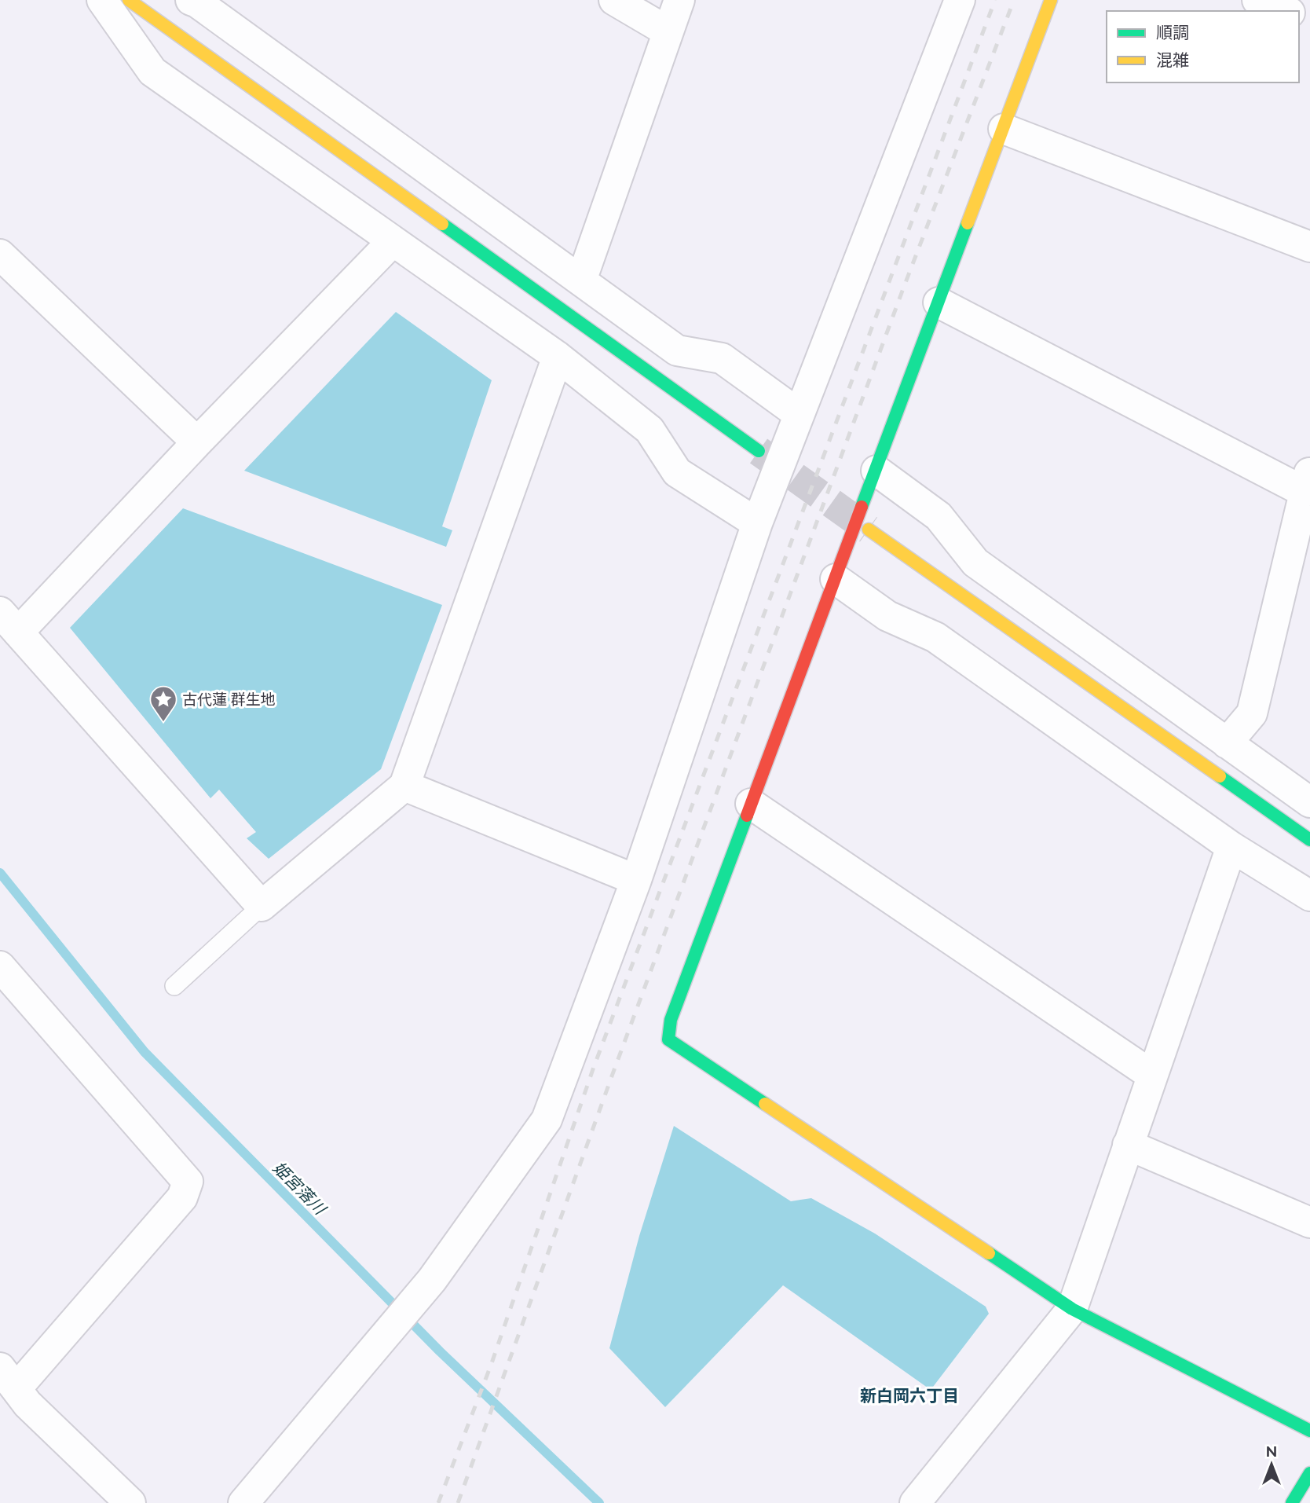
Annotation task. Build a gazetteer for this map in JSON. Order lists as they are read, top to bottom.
{
  "districts": ["新白岡六丁目"],
  "water": ["姫宮落川"],
  "places": {
    "place": ["古代蓮 群生地"]
  },
  "legend": ["順調", "混雑"],
  "north": "top"
}
